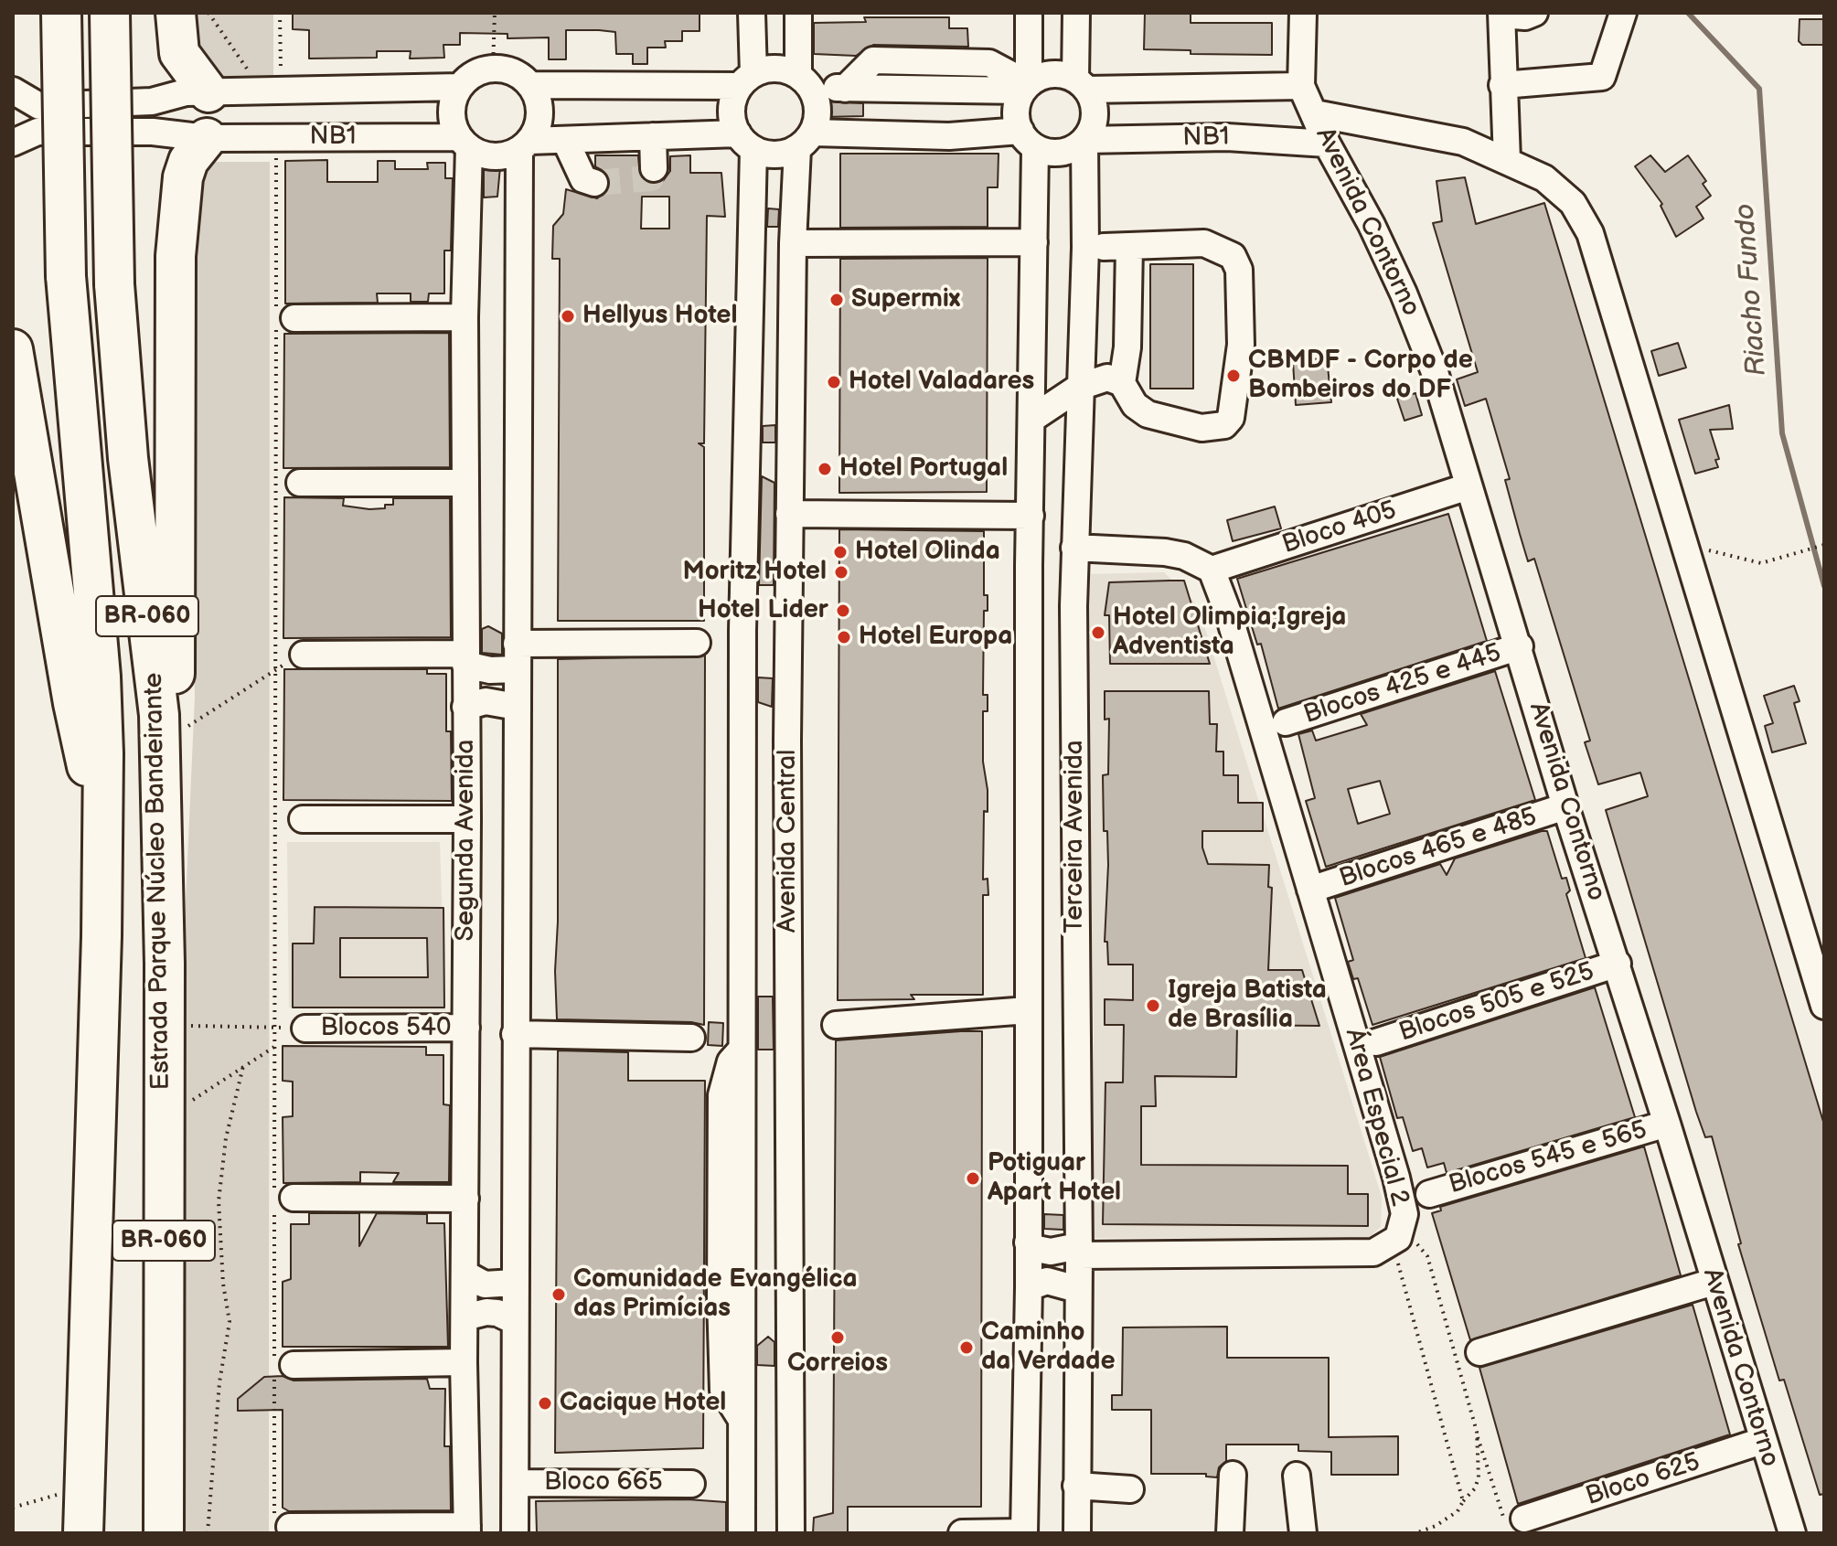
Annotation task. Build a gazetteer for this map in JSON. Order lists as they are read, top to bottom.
{
  "streets": {
    "highway": ["BR-060", "Estrada Parque Núcleo Bandeirante"],
    "street": [
      "NB1",
      "Avenida Contorno",
      "Bloco 405",
      "Blocos 425 e 445",
      "Terceira Avenida",
      "Segunda Avenida",
      "Avenida Central",
      "Blocos 465 e 485",
      "Blocos 505 e 525",
      "Blocos 540",
      "Área Especial 2",
      "Blocos 545 e 565",
      "Bloco 625",
      "Bloco 665"
    ]
  },
  "crossings": [
    ["NB1", "Avenida Contorno"],
    ["NB1", "Terceira Avenida"],
    ["NB1", "Segunda Avenida"],
    ["Avenida Contorno", "Bloco 405"],
    ["Avenida Contorno", "Blocos 425 e 445"],
    ["Avenida Contorno", "Blocos 465 e 485"],
    ["Avenida Contorno", "Blocos 505 e 525"],
    ["Avenida Contorno", "Blocos 545 e 565"],
    ["Avenida Contorno", "Bloco 625"],
    ["Bloco 405", "Área Especial 2"],
    ["Terceira Avenida", "Área Especial 2"],
    ["Segunda Avenida", "Blocos 540"],
    ["Segunda Avenida", "Bloco 665"],
    ["Blocos 465 e 485", "Área Especial 2"]
  ],
  "water": ["Riacho Fundo"],
  "places": [
    "Supermix",
    "Hellyus Hotel",
    "CBMDF - Corpo de Bombeiros do DF",
    "Hotel Valadares",
    "Hotel Portugal",
    "Hotel Olinda",
    "Moritz Hotel",
    "Hotel Lider",
    "Hotel Olimpia;Igreja Adventista",
    "Hotel Europa",
    "Igreja Batista de Brasília",
    "Potiguar Apart Hotel",
    "Comunidade Evangélica das Primícias",
    "Correios",
    "Caminho da Verdade",
    "Cacique Hotel"
  ]
}
